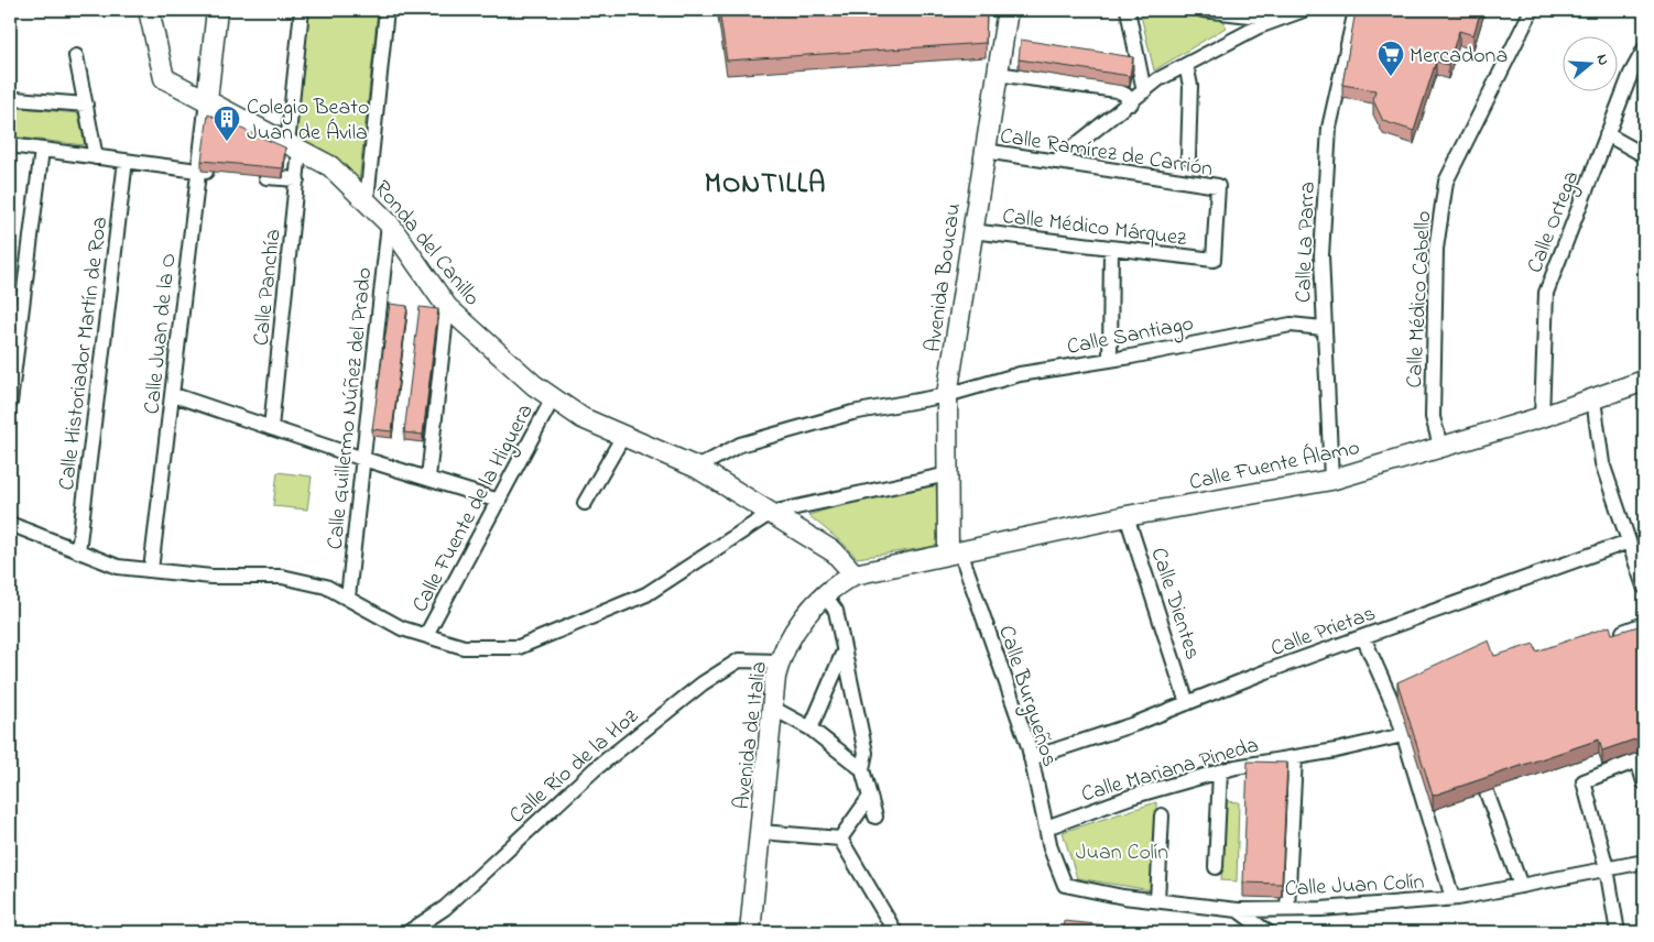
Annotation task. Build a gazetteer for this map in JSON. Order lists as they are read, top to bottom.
{
  "streets": {
    "street": [
      "Calle Ramírez de Carrión",
      "Calle Ortega",
      "Calle Médico Márquez",
      "Ronda del Canillo",
      "Calle La Parra",
      "Avenida Boucau",
      "Calle Panchía",
      "Calle Médico Cabello",
      "Calle Juan de la O",
      "Calle Santiago",
      "Calle Historiador Martín de Roa",
      "Calle Guillermo Núñez del Prado",
      "Calle Fuente Álamo",
      "Calle Fuente de la Higuera",
      "Calle Dientes",
      "Calle Prietas",
      "Calle Burgueños",
      "Avenida de Italia",
      "Calle Río de la Hoz",
      "Calle Mariana Pineda",
      "Calle Juan Colín"
    ]
  },
  "crossings": [
    ["Calle Ramírez de Carrión", "Calle Médico Márquez"],
    ["Calle Ramírez de Carrión", "Avenida Boucau"],
    ["Calle Ortega", "Calle Fuente Álamo"],
    ["Calle Médico Márquez", "Avenida Boucau"],
    ["Ronda del Canillo", "Calle Panchía"],
    ["Ronda del Canillo", "Calle Juan de la O"],
    ["Ronda del Canillo", "Calle Santiago"],
    ["Ronda del Canillo", "Calle Guillermo Núñez del Prado"],
    ["Ronda del Canillo", "Calle Fuente de la Higuera"],
    ["Ronda del Canillo", "Avenida de Italia"],
    ["Calle La Parra", "Calle Santiago"],
    ["Calle La Parra", "Calle Fuente Álamo"],
    ["Avenida Boucau", "Calle Santiago"],
    ["Avenida Boucau", "Calle Fuente Álamo"],
    ["Avenida Boucau", "Calle Burgueños"],
    ["Avenida Boucau", "Avenida de Italia"],
    ["Calle Médico Cabello", "Calle Fuente Álamo"],
    ["Calle Fuente Álamo", "Calle Dientes"],
    ["Calle Fuente Álamo", "Calle Burgueños"],
    ["Calle Fuente Álamo", "Avenida de Italia"],
    ["Calle Dientes", "Calle Prietas"],
    ["Calle Prietas", "Calle Burgueños"],
    ["Calle Burgueños", "Avenida de Italia"],
    ["Calle Burgueños", "Calle Mariana Pineda"],
    ["Calle Burgueños", "Calle Juan Colín"],
    ["Avenida de Italia", "Calle Río de la Hoz"]
  ],
  "districts": ["MONTILLA"],
  "parks": ["Juan Colín"],
  "places": {
    "supermarket": ["Mercadona"],
    "building": ["Colegio Beato Juan de Ávila"]
  },
  "north": "right"
}
